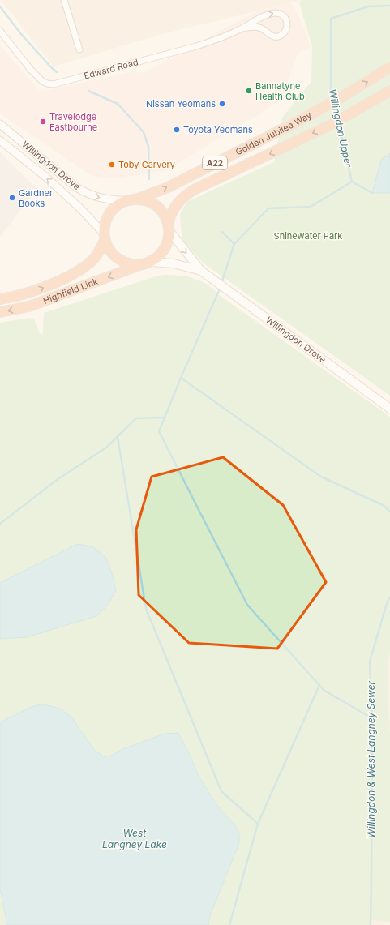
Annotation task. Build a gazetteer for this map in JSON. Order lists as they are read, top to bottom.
{
  "streets": {
    "highway": ["Golden Jubilee Way", "A22", "Highfield Link"],
    "main road": ["Willingdon Drove"],
    "street": ["Edward Road"]
  },
  "crossings": [
    ["Golden Jubilee Way", "Willingdon Drove"],
    ["Golden Jubilee Way", "Highfield Link"],
    ["Willingdon Drove", "Highfield Link"]
  ],
  "water": ["Willingdon Upper", "Willingdon & West Langney Sewer", "West Langney Lake"],
  "parks": ["Shinewater Park"],
  "places": [
    "Bannatyne Health Club",
    "Nissan Yeomans",
    "Travelodge Eastbourne",
    "Toyota Yeomans",
    "Toby Carvery",
    "Gardner Books"
  ]
}
